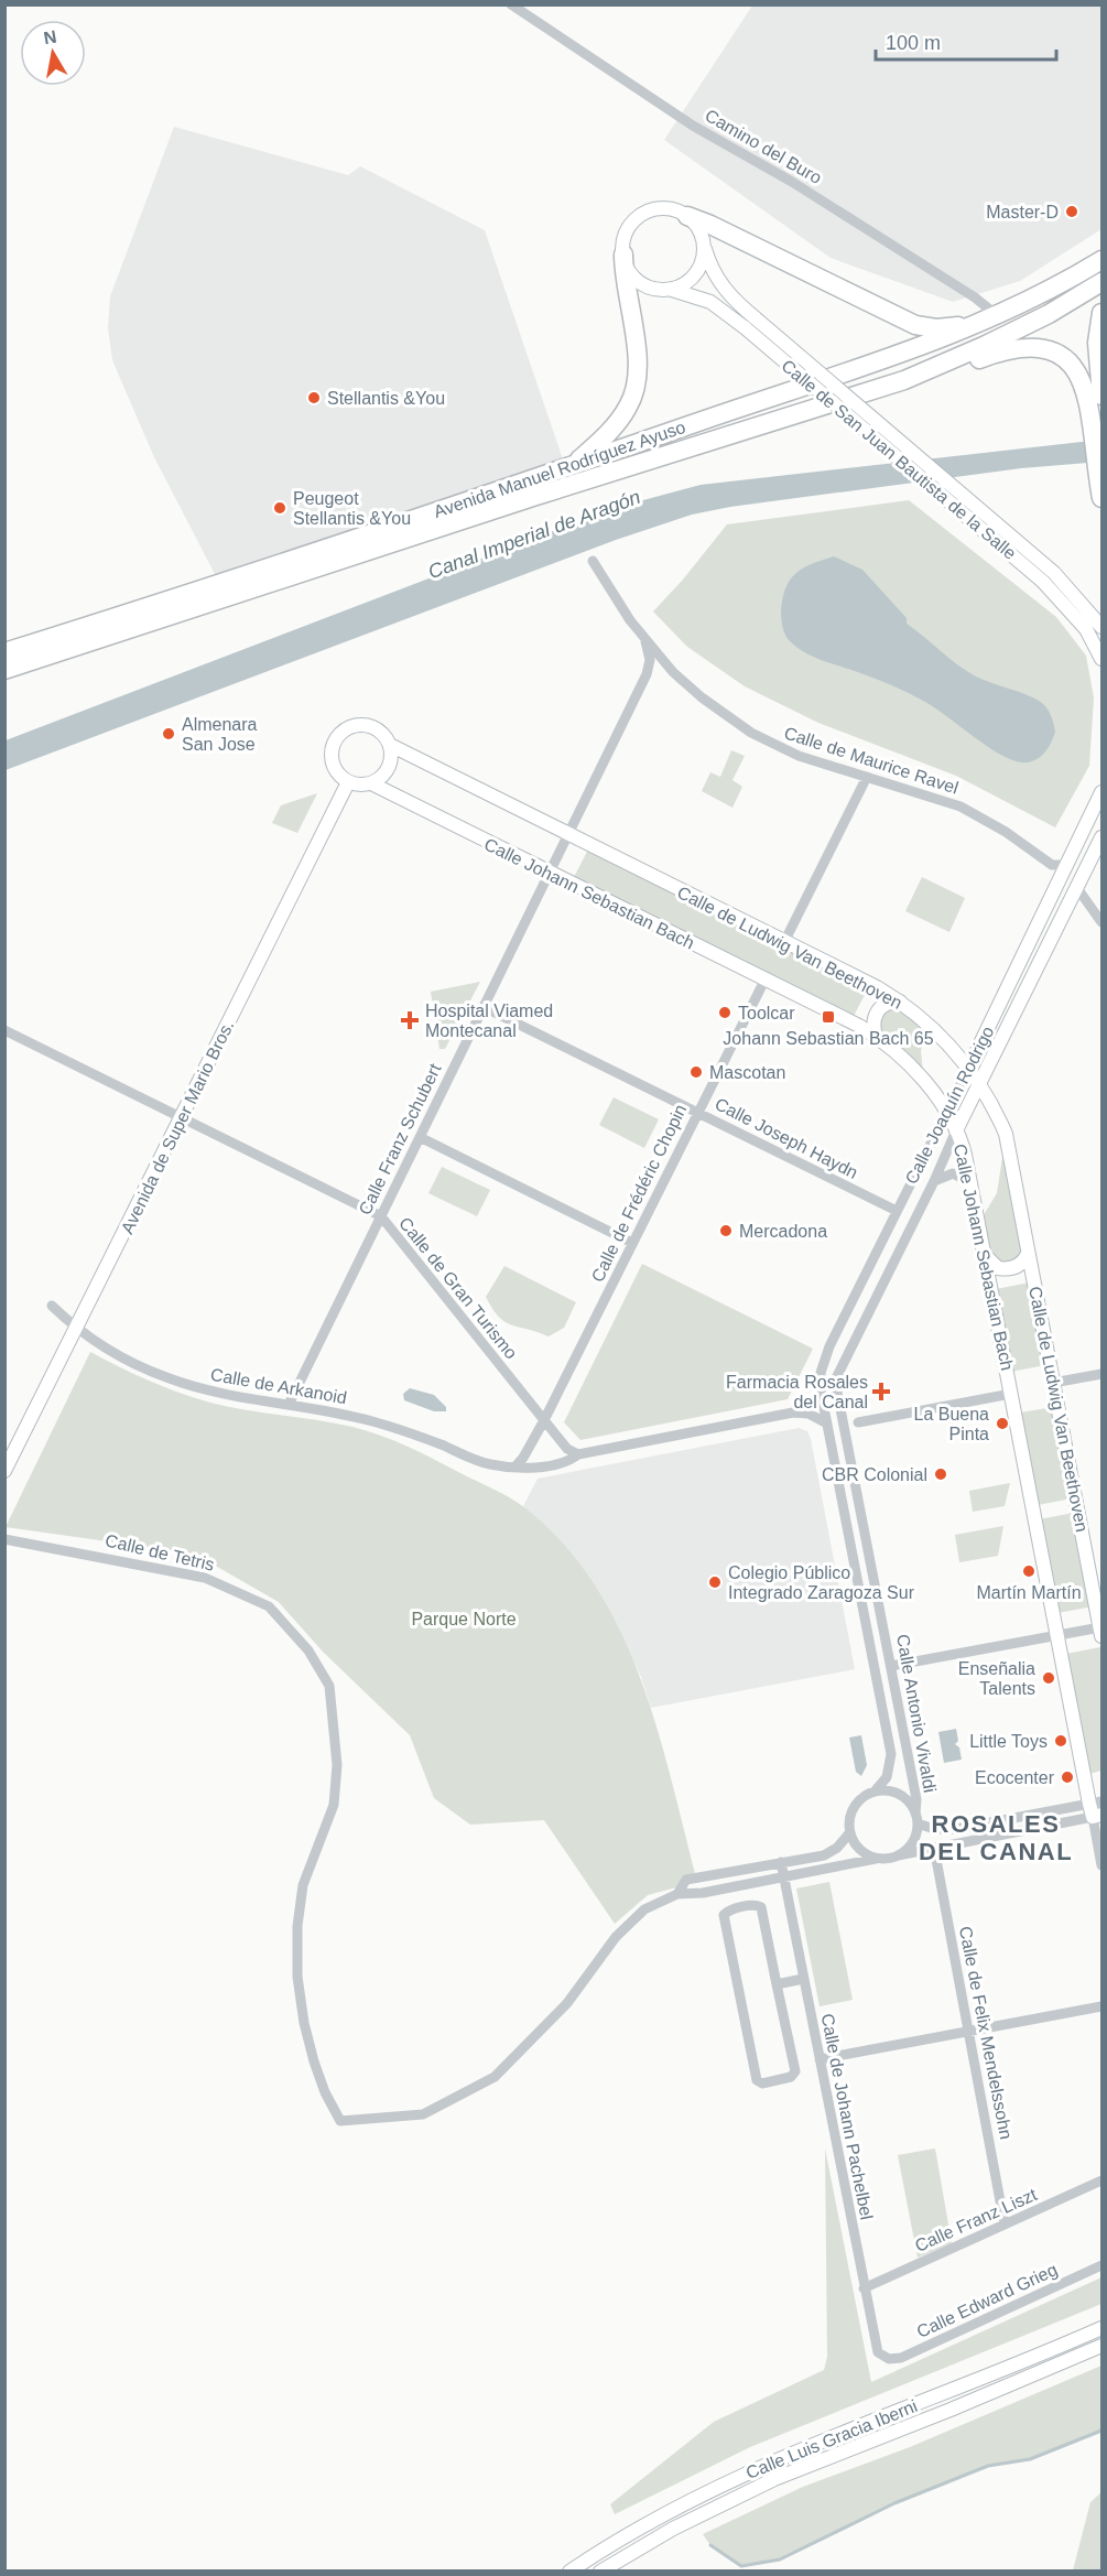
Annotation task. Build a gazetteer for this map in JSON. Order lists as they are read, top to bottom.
{
  "streets": {
    "highway": ["Avenida Manuel Rodríguez Ayuso"],
    "street": [
      "Camino del Buro",
      "Calle de San Juan Bautista de la Salle",
      "Calle de Maurice Ravel",
      "Calle Johann Sebastian Bach",
      "Calle de Ludwig Van Beethoven",
      "Calle Joaquín Rodrigo",
      "Avenida de Super Mario Bros.",
      "Calle Joseph Haydn",
      "Calle Franz Schubert",
      "Calle de Frédéric Chopin",
      "Calle de Gran Turismo",
      "Calle de Arkanoid",
      "Calle de Tetris",
      "Calle Antonio Vivaldi",
      "Calle de Felix Mendelssohn",
      "Calle de Johann Pachelbel",
      "Calle Franz Liszt",
      "Calle Edward Grieg",
      "Calle Luis Gracia Iberni"
    ]
  },
  "crossings": [
    ["Camino del Buro", "Avenida Manuel Rodríguez Ayuso"],
    ["Calle de Maurice Ravel", "Calle Joaquín Rodrigo"],
    ["Calle de Maurice Ravel", "Calle Franz Schubert"],
    ["Calle Johann Sebastian Bach", "Calle de Ludwig Van Beethoven"],
    ["Calle Johann Sebastian Bach", "Calle Joaquín Rodrigo"],
    ["Calle Johann Sebastian Bach", "Avenida de Super Mario Bros."],
    ["Calle Johann Sebastian Bach", "Calle Franz Schubert"],
    ["Calle Johann Sebastian Bach", "Calle de Frédéric Chopin"],
    ["Calle de Ludwig Van Beethoven", "Calle Joaquín Rodrigo"],
    ["Calle de Ludwig Van Beethoven", "Avenida de Super Mario Bros."],
    ["Calle de Ludwig Van Beethoven", "Calle Franz Schubert"],
    ["Calle Joaquín Rodrigo", "Calle Joseph Haydn"],
    ["Calle Joaquín Rodrigo", "Calle Antonio Vivaldi"],
    ["Avenida de Super Mario Bros.", "Calle de Gran Turismo"],
    ["Avenida de Super Mario Bros.", "Calle de Arkanoid"],
    ["Calle Joseph Haydn", "Calle Franz Schubert"],
    ["Calle Joseph Haydn", "Calle de Frédéric Chopin"],
    ["Calle Franz Schubert", "Calle de Gran Turismo"],
    ["Calle Franz Schubert", "Calle de Arkanoid"],
    ["Calle de Frédéric Chopin", "Calle de Gran Turismo"],
    ["Calle de Gran Turismo", "Calle de Arkanoid"],
    ["Calle de Felix Mendelssohn", "Calle Franz Liszt"],
    ["Calle de Johann Pachelbel", "Calle Franz Liszt"],
    ["Calle de Johann Pachelbel", "Calle Edward Grieg"]
  ],
  "districts": ["ROSALES DEL CANAL"],
  "water": ["Canal Imperial de Aragón"],
  "parks": ["Parque Norte"],
  "places": {
    "other": [
      "Master-D",
      "Stellantis &You",
      "Peugeot Stellantis &You",
      "Almenara San Jose",
      "Toolcar",
      "Mascotan",
      "Mercadona",
      "La Buena Pinta",
      "CBR Colonial",
      "Martín Martín",
      "Colegio Público Integrado Zaragoza Sur",
      "Enseñalia Talents",
      "Little Toys",
      "Ecocenter"
    ],
    "transit": ["Johann Sebastian Bach 65"],
    "health": ["Hospital Viamed Montecanal", "Farmacia Rosales del Canal"]
  },
  "scale_bar": "100 m",
  "north": "top"
}
